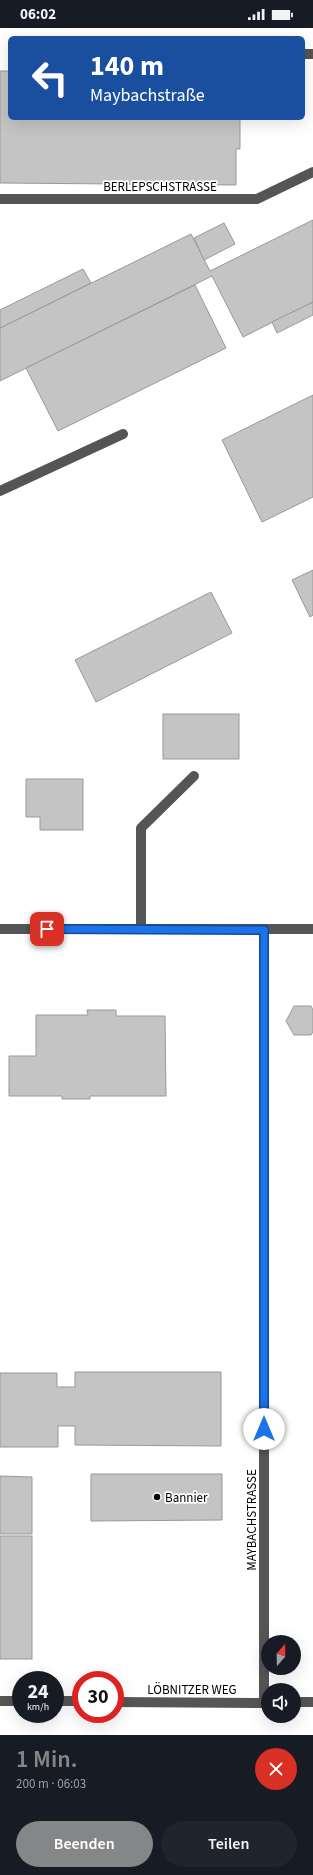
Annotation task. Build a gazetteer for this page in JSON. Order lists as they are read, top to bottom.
{
  "streets": {
    "street": ["BERLEPSCHSTRASSE", "MAYBACHSTRASSE", "LÖBNITZER WEG"]
  },
  "places": ["Bannier"],
  "north": "top",
  "page": {
    "status": "06:02",
    "turn": ["140 m", "Maybachstraße"],
    "speed": "24 km/h",
    "limit": "30",
    "heading": ["1 Min.", "200 m · 06:03"],
    "buttons": ["Beenden", "Teilen"]
  }
}
